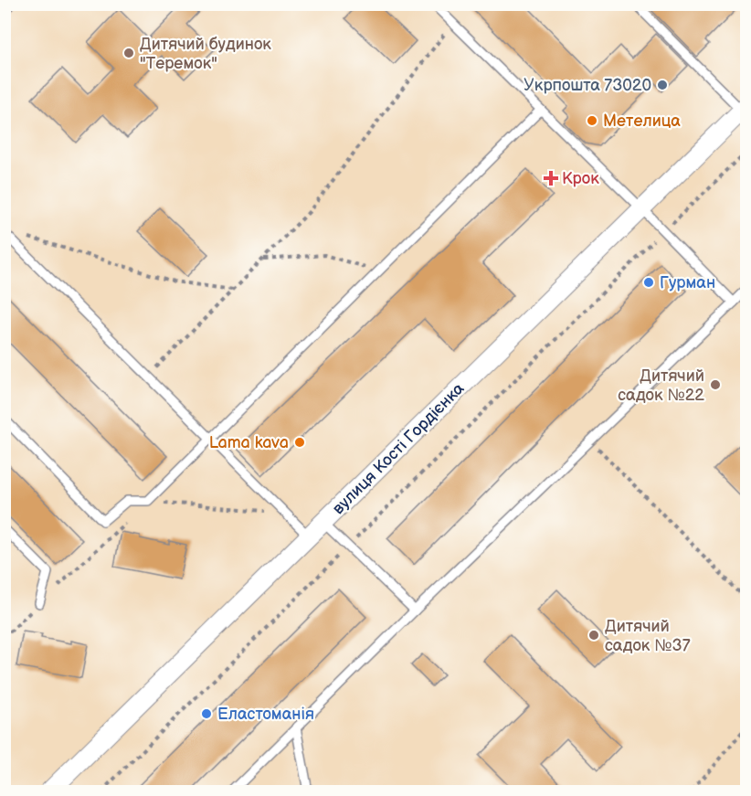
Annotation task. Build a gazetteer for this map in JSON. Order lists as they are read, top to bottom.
{
  "streets": {
    "street": ["вулиця Кості Гордієнка"]
  },
  "places": {
    "other": [
      "Дитячий будинок \"Теремок\"",
      "Укрпошта 73020",
      "Метелица",
      "Гурман",
      "Дитячий садок №22",
      "Lama kava",
      "Дитячий садок №37",
      "Еластоманія"
    ],
    "health": ["Крок"]
  }
}
